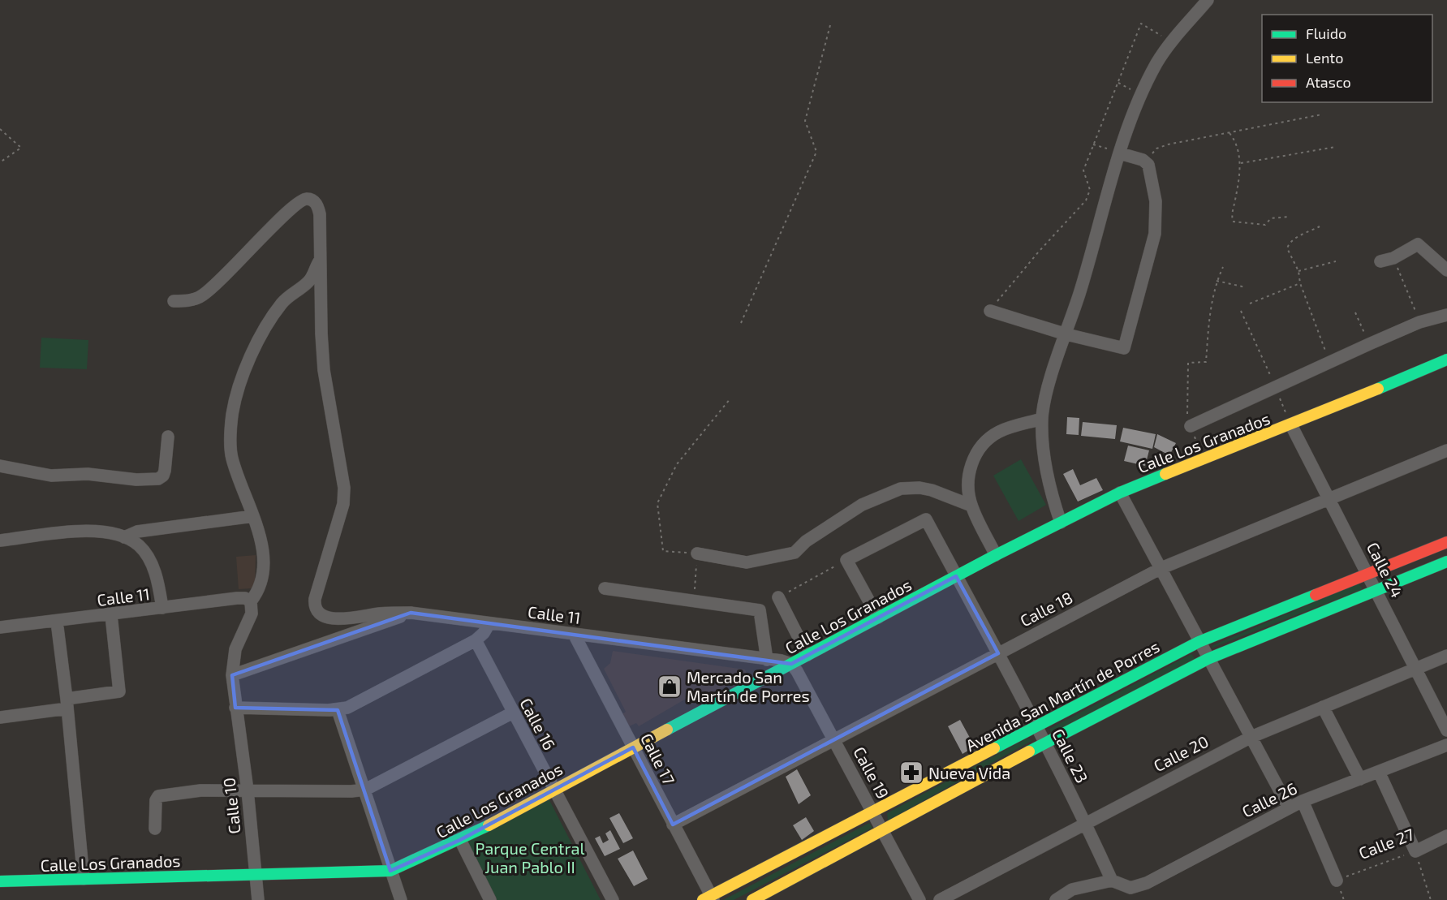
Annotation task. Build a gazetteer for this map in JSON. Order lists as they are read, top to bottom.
{
  "streets": {
    "main road": ["Calle Los Granados", "Avenida San Martín de Porres"],
    "street": [
      "Calle 24",
      "Calle 11",
      "Calle 18",
      "Calle 16",
      "Calle 20",
      "Calle 23",
      "Calle 17",
      "Calle 19",
      "Calle 26",
      "Calle 10",
      "Calle 27"
    ]
  },
  "crossings": [
    ["Calle Los Granados", "Calle 24"],
    ["Calle Los Granados", "Calle 11"],
    ["Calle Los Granados", "Calle 16"],
    ["Calle Los Granados", "Calle 23"],
    ["Calle Los Granados", "Calle 17"],
    ["Calle Los Granados", "Calle 19"],
    ["Calle Los Granados", "Calle 10"],
    ["Calle 24", "Calle 18"],
    ["Calle 24", "Avenida San Martín de Porres"],
    ["Calle 24", "Calle 20"],
    ["Calle 11", "Calle 17"],
    ["Calle 11", "Calle 19"],
    ["Calle 11", "Calle 10"],
    ["Calle 18", "Calle 23"],
    ["Calle 18", "Calle 17"],
    ["Calle 18", "Calle 19"],
    ["Avenida San Martín de Porres", "Calle 23"],
    ["Avenida San Martín de Porres", "Calle 17"],
    ["Avenida San Martín de Porres", "Calle 19"],
    ["Calle 20", "Calle 23"],
    ["Calle 23", "Calle 26"]
  ],
  "parks": ["Parque Central Juan Pablo II"],
  "places": {
    "shop": ["Mercado San Martín de Porres"],
    "pharmacy": ["Nueva Vida"]
  },
  "legend": ["Fluido", "Lento", "Atasco"]
}
